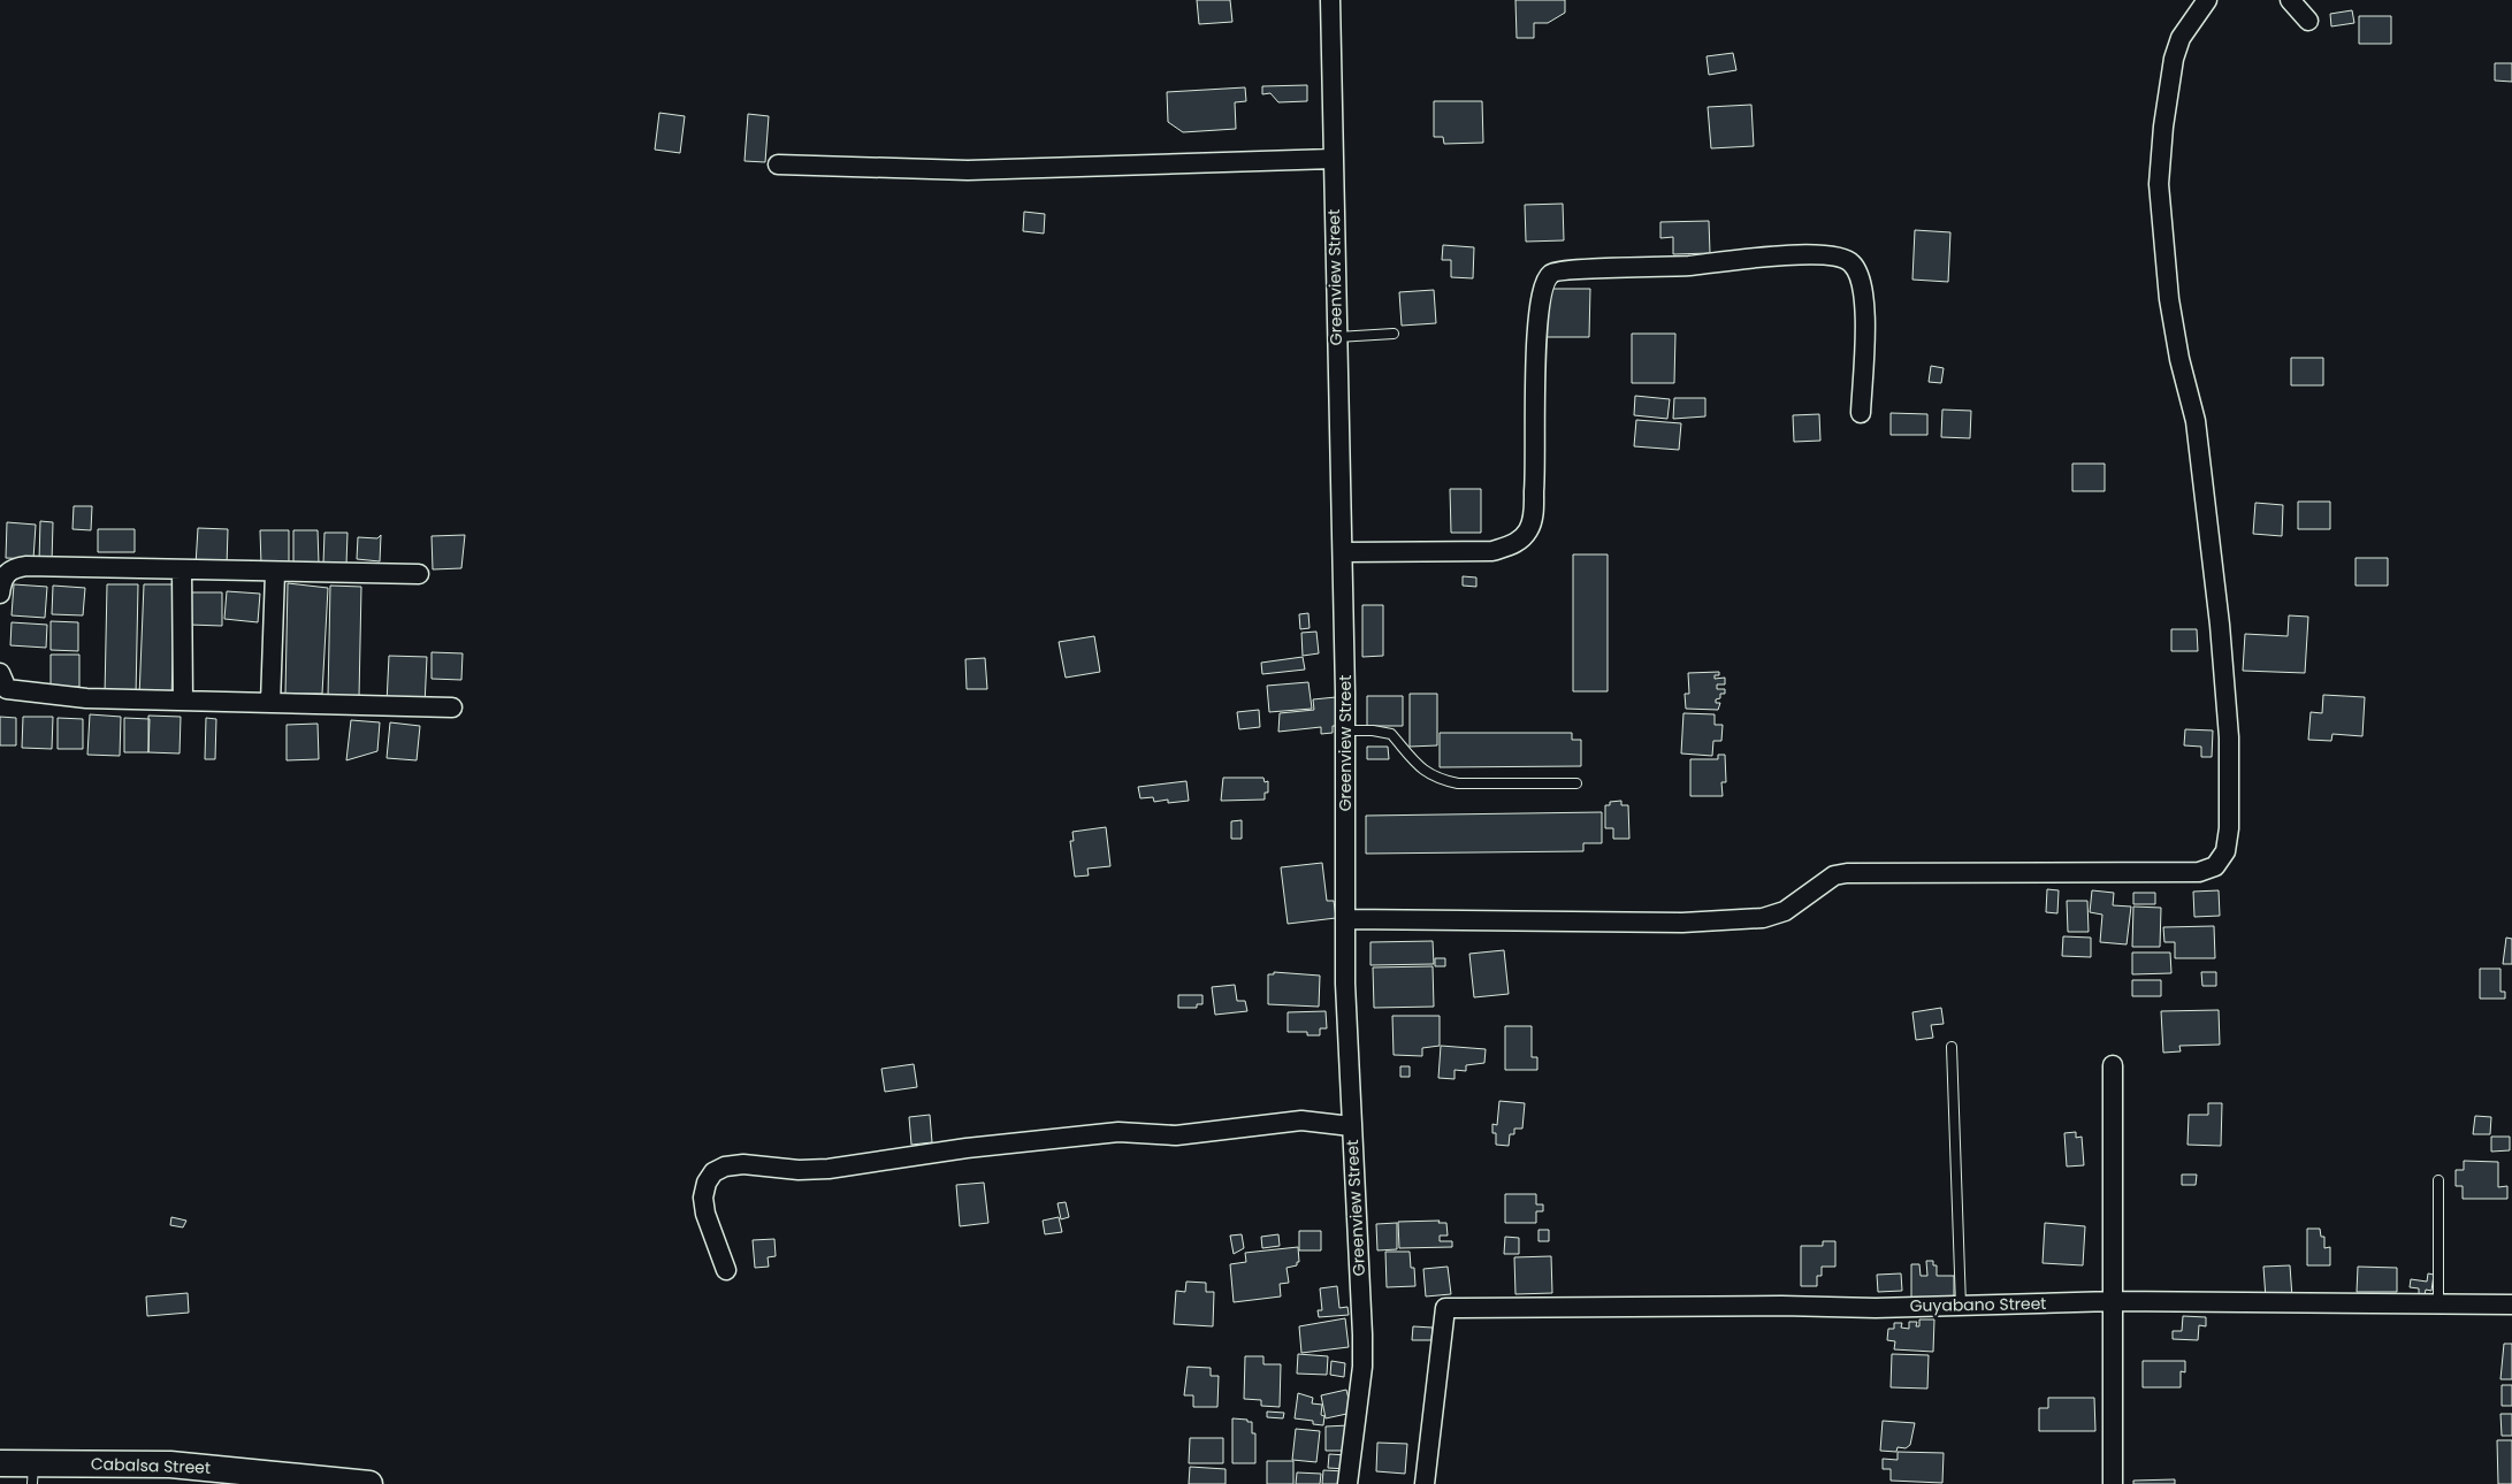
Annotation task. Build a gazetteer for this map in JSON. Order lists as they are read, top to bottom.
{
  "streets": {
    "street": ["Greenview Street", "Guyabano Street", "Cabalsa Street"]
  }
}
